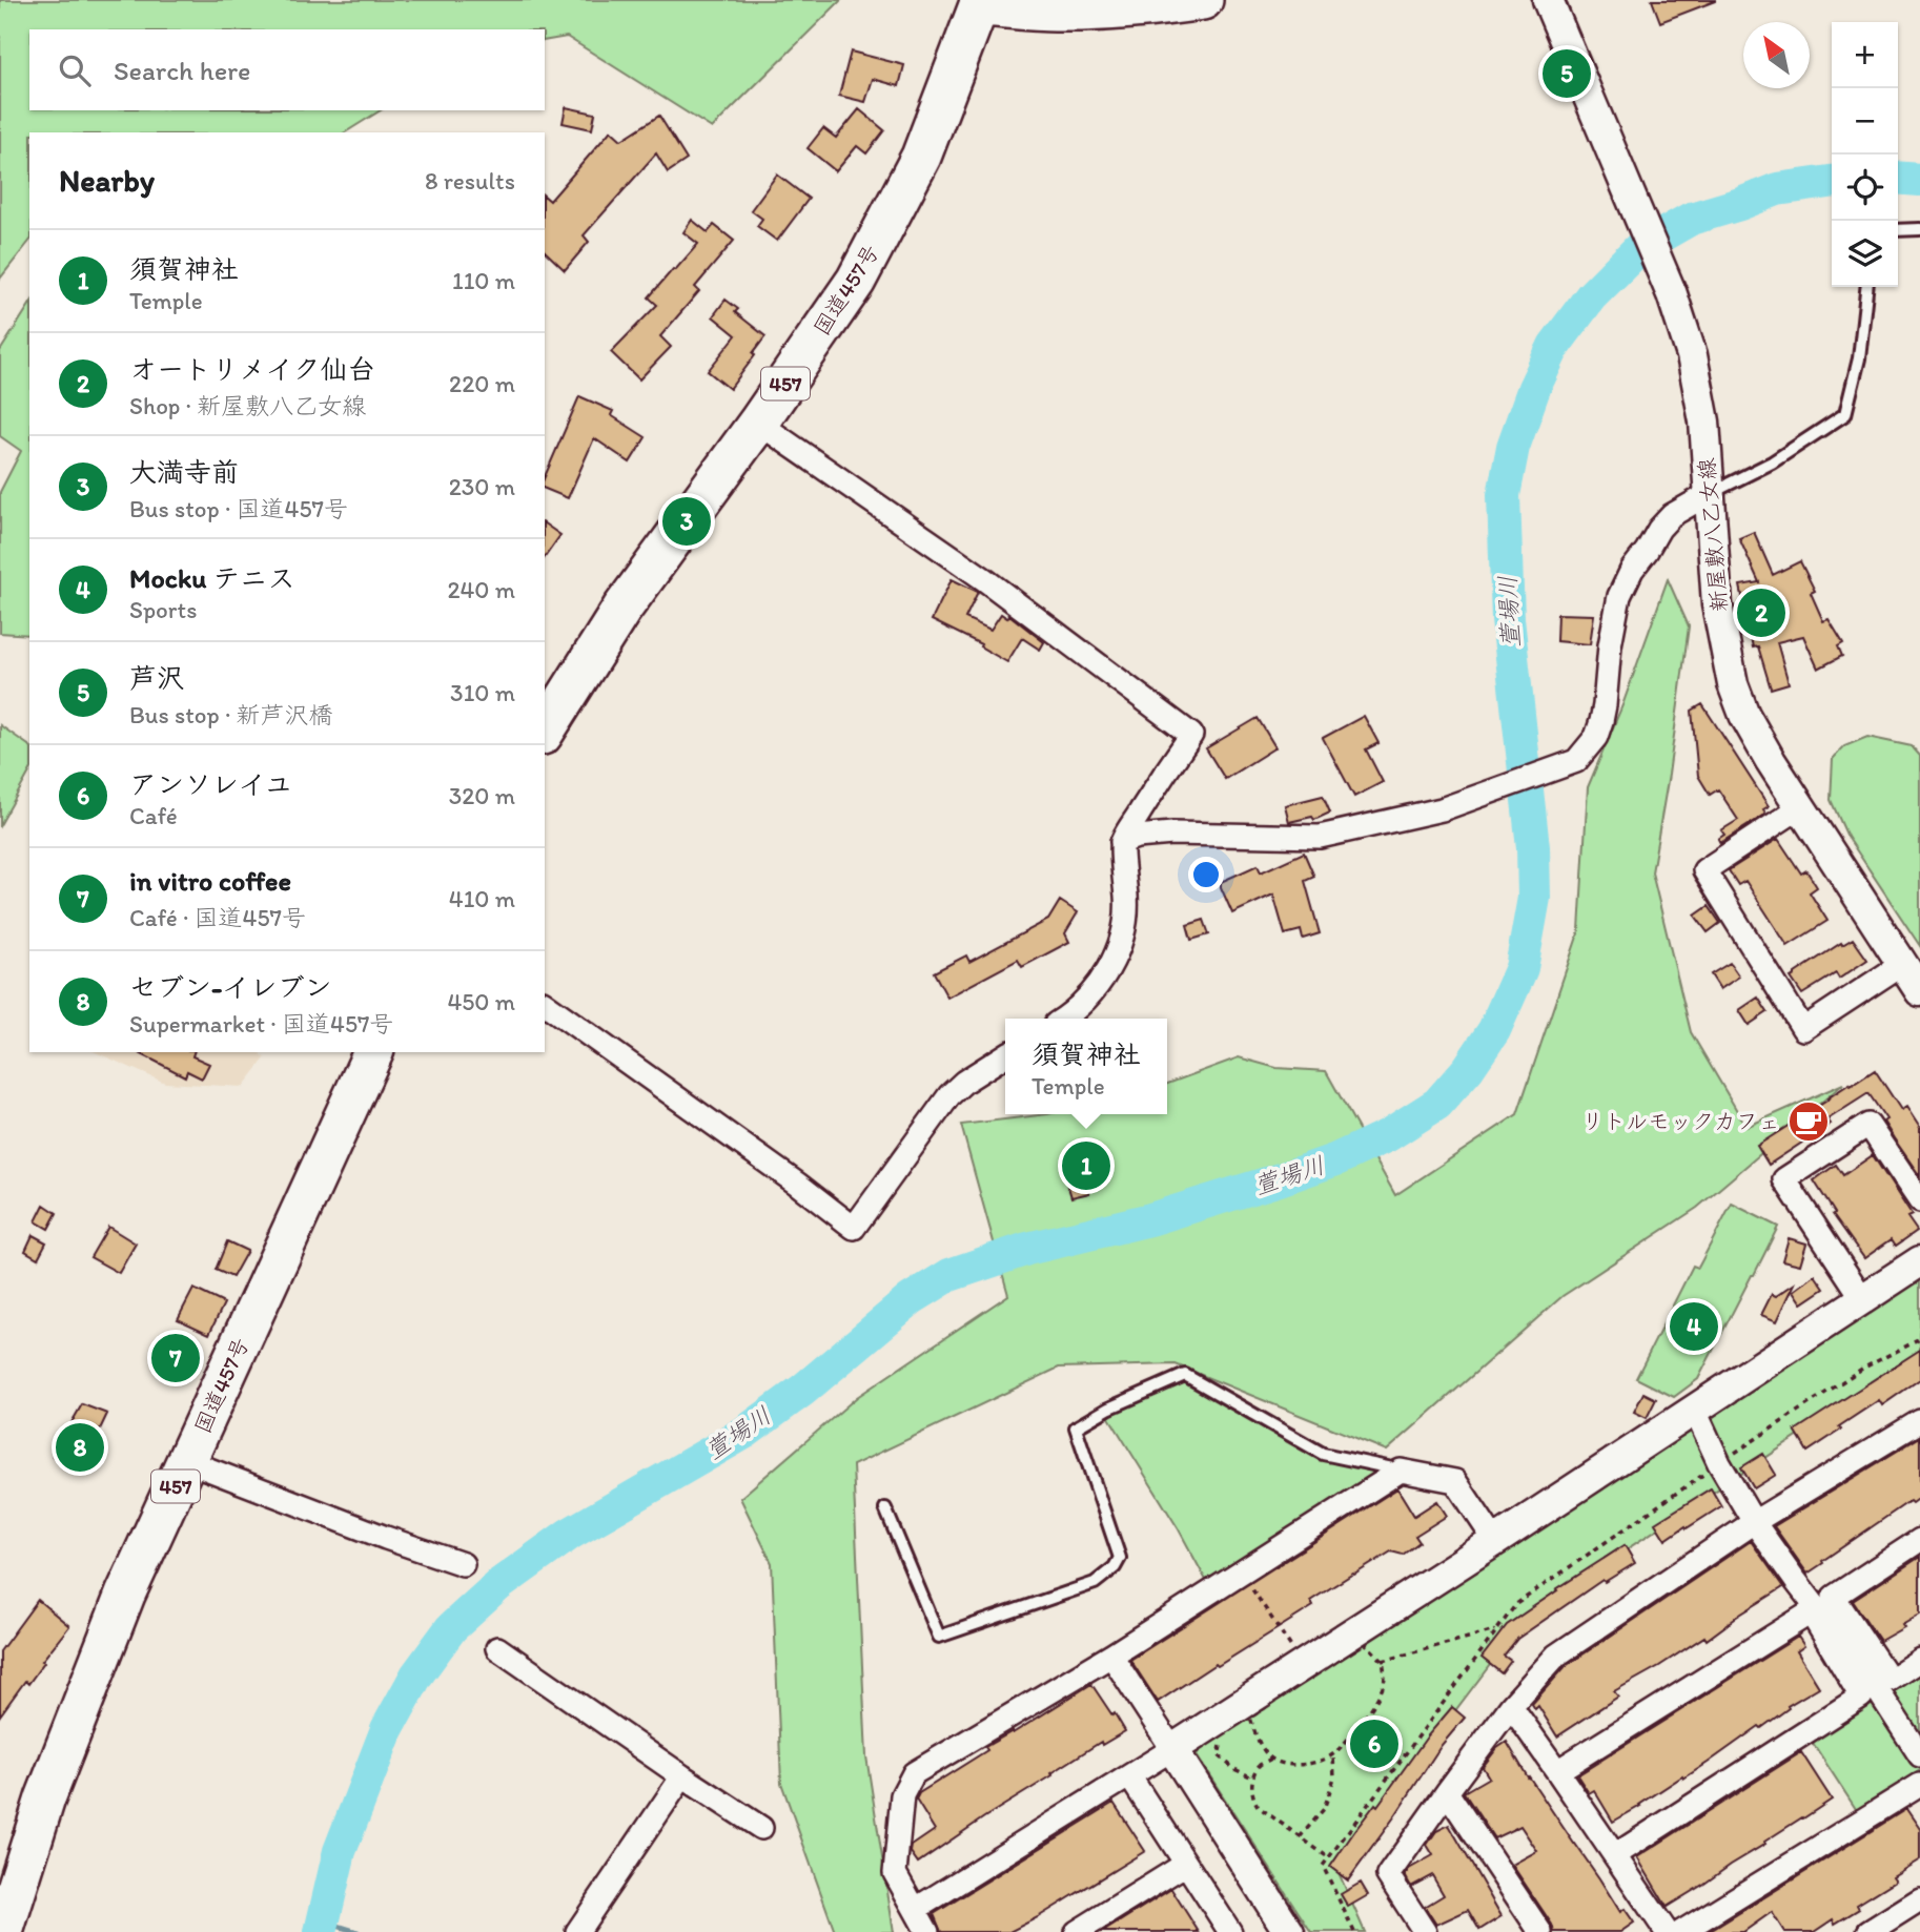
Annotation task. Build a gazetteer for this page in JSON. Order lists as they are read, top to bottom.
{
  "streets": {
    "highway": ["国道457号", "457"],
    "street": ["新屋敷八乙女線"]
  },
  "water": ["萱場川"],
  "places": {
    "cafe": ["リトルモックカフェ"]
  },
  "north": "top left",
  "page": {
    "map_buttons": ["+", "−"],
    "search": "Search here",
    "pins": [
      "5",
      "3",
      "2",
      "1",
      "4",
      "7",
      "8",
      "6"
    ],
    "heading": ["Nearby", "8 results"],
    "list": [
      {
        "mark": "1",
        "name": "須賀神社",
        "note": "Temple",
        "value": "110 m"
      },
      {
        "mark": "2",
        "name": "オートリメイク仙台",
        "note": "Shop · 新屋敷八乙女線",
        "value": "220 m"
      },
      {
        "mark": "3",
        "name": "大満寺前",
        "note": "Bus stop · 国道457号",
        "value": "230 m"
      },
      {
        "mark": "4",
        "name": "Mocku テニス",
        "note": "Sports",
        "value": "240 m"
      },
      {
        "mark": "5",
        "name": "芦沢",
        "note": "Bus stop · 新芦沢橋",
        "value": "310 m"
      },
      {
        "mark": "6",
        "name": "アンソレイユ",
        "note": "Café",
        "value": "320 m"
      },
      {
        "mark": "7",
        "name": "in vitro coffee",
        "note": "Café · 国道457号",
        "value": "410 m"
      },
      {
        "mark": "8",
        "name": "セブン-イレブン",
        "note": "Supermarket · 国道457号",
        "value": "450 m"
      }
    ],
    "popup": ["須賀神社", "Temple"]
  }
}
